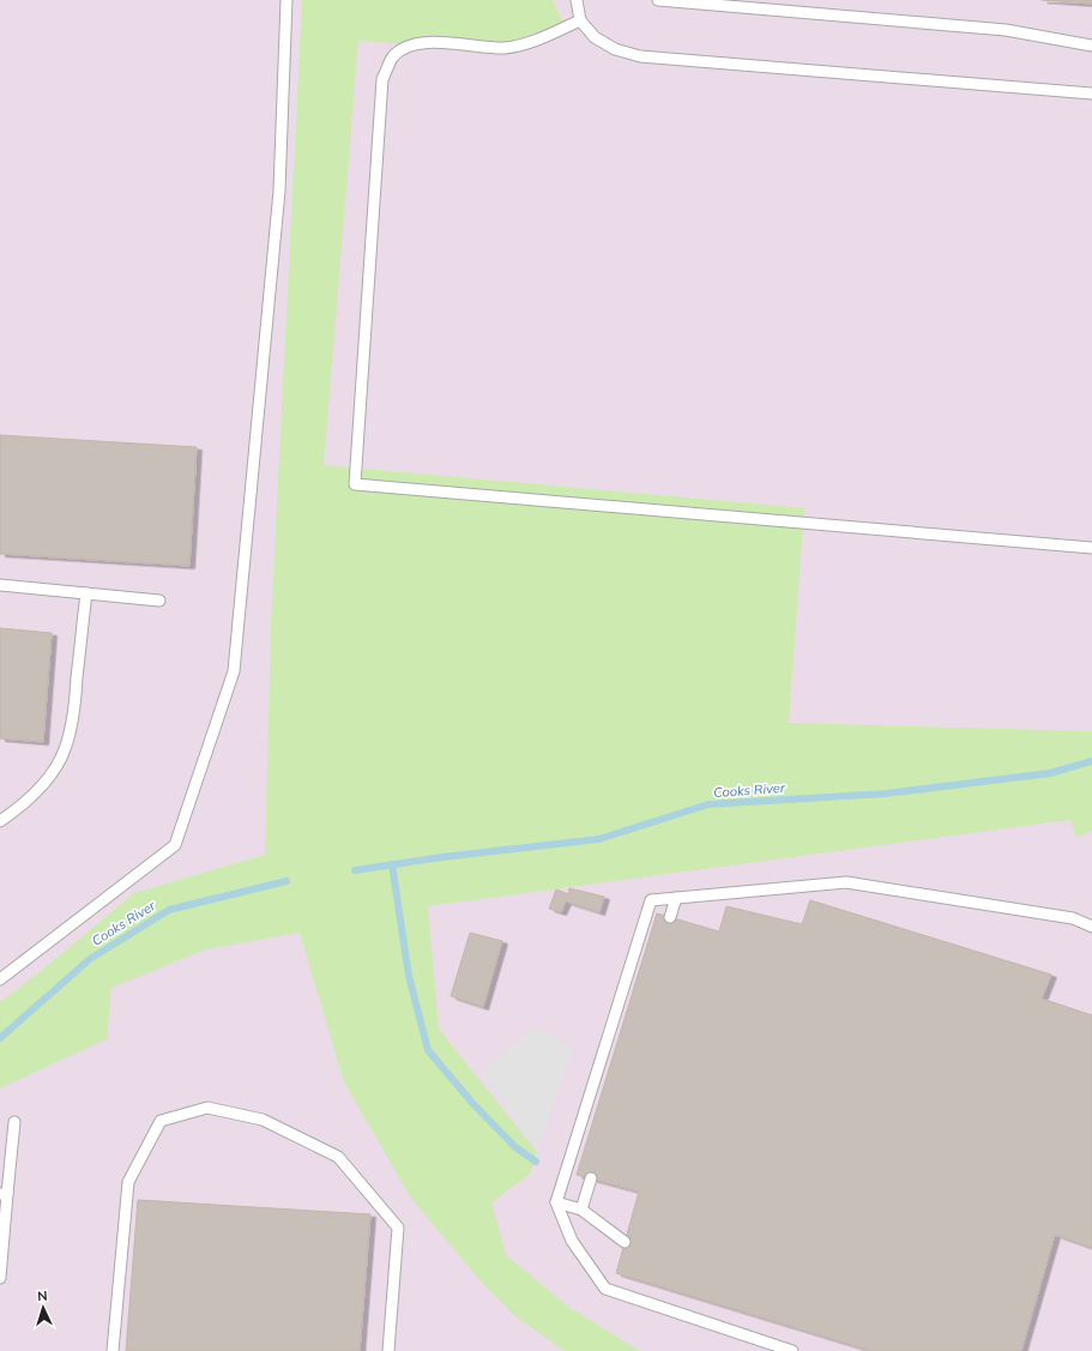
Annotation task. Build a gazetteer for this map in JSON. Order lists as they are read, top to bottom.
{
  "water": ["Cooks River"],
  "north": "top"
}
